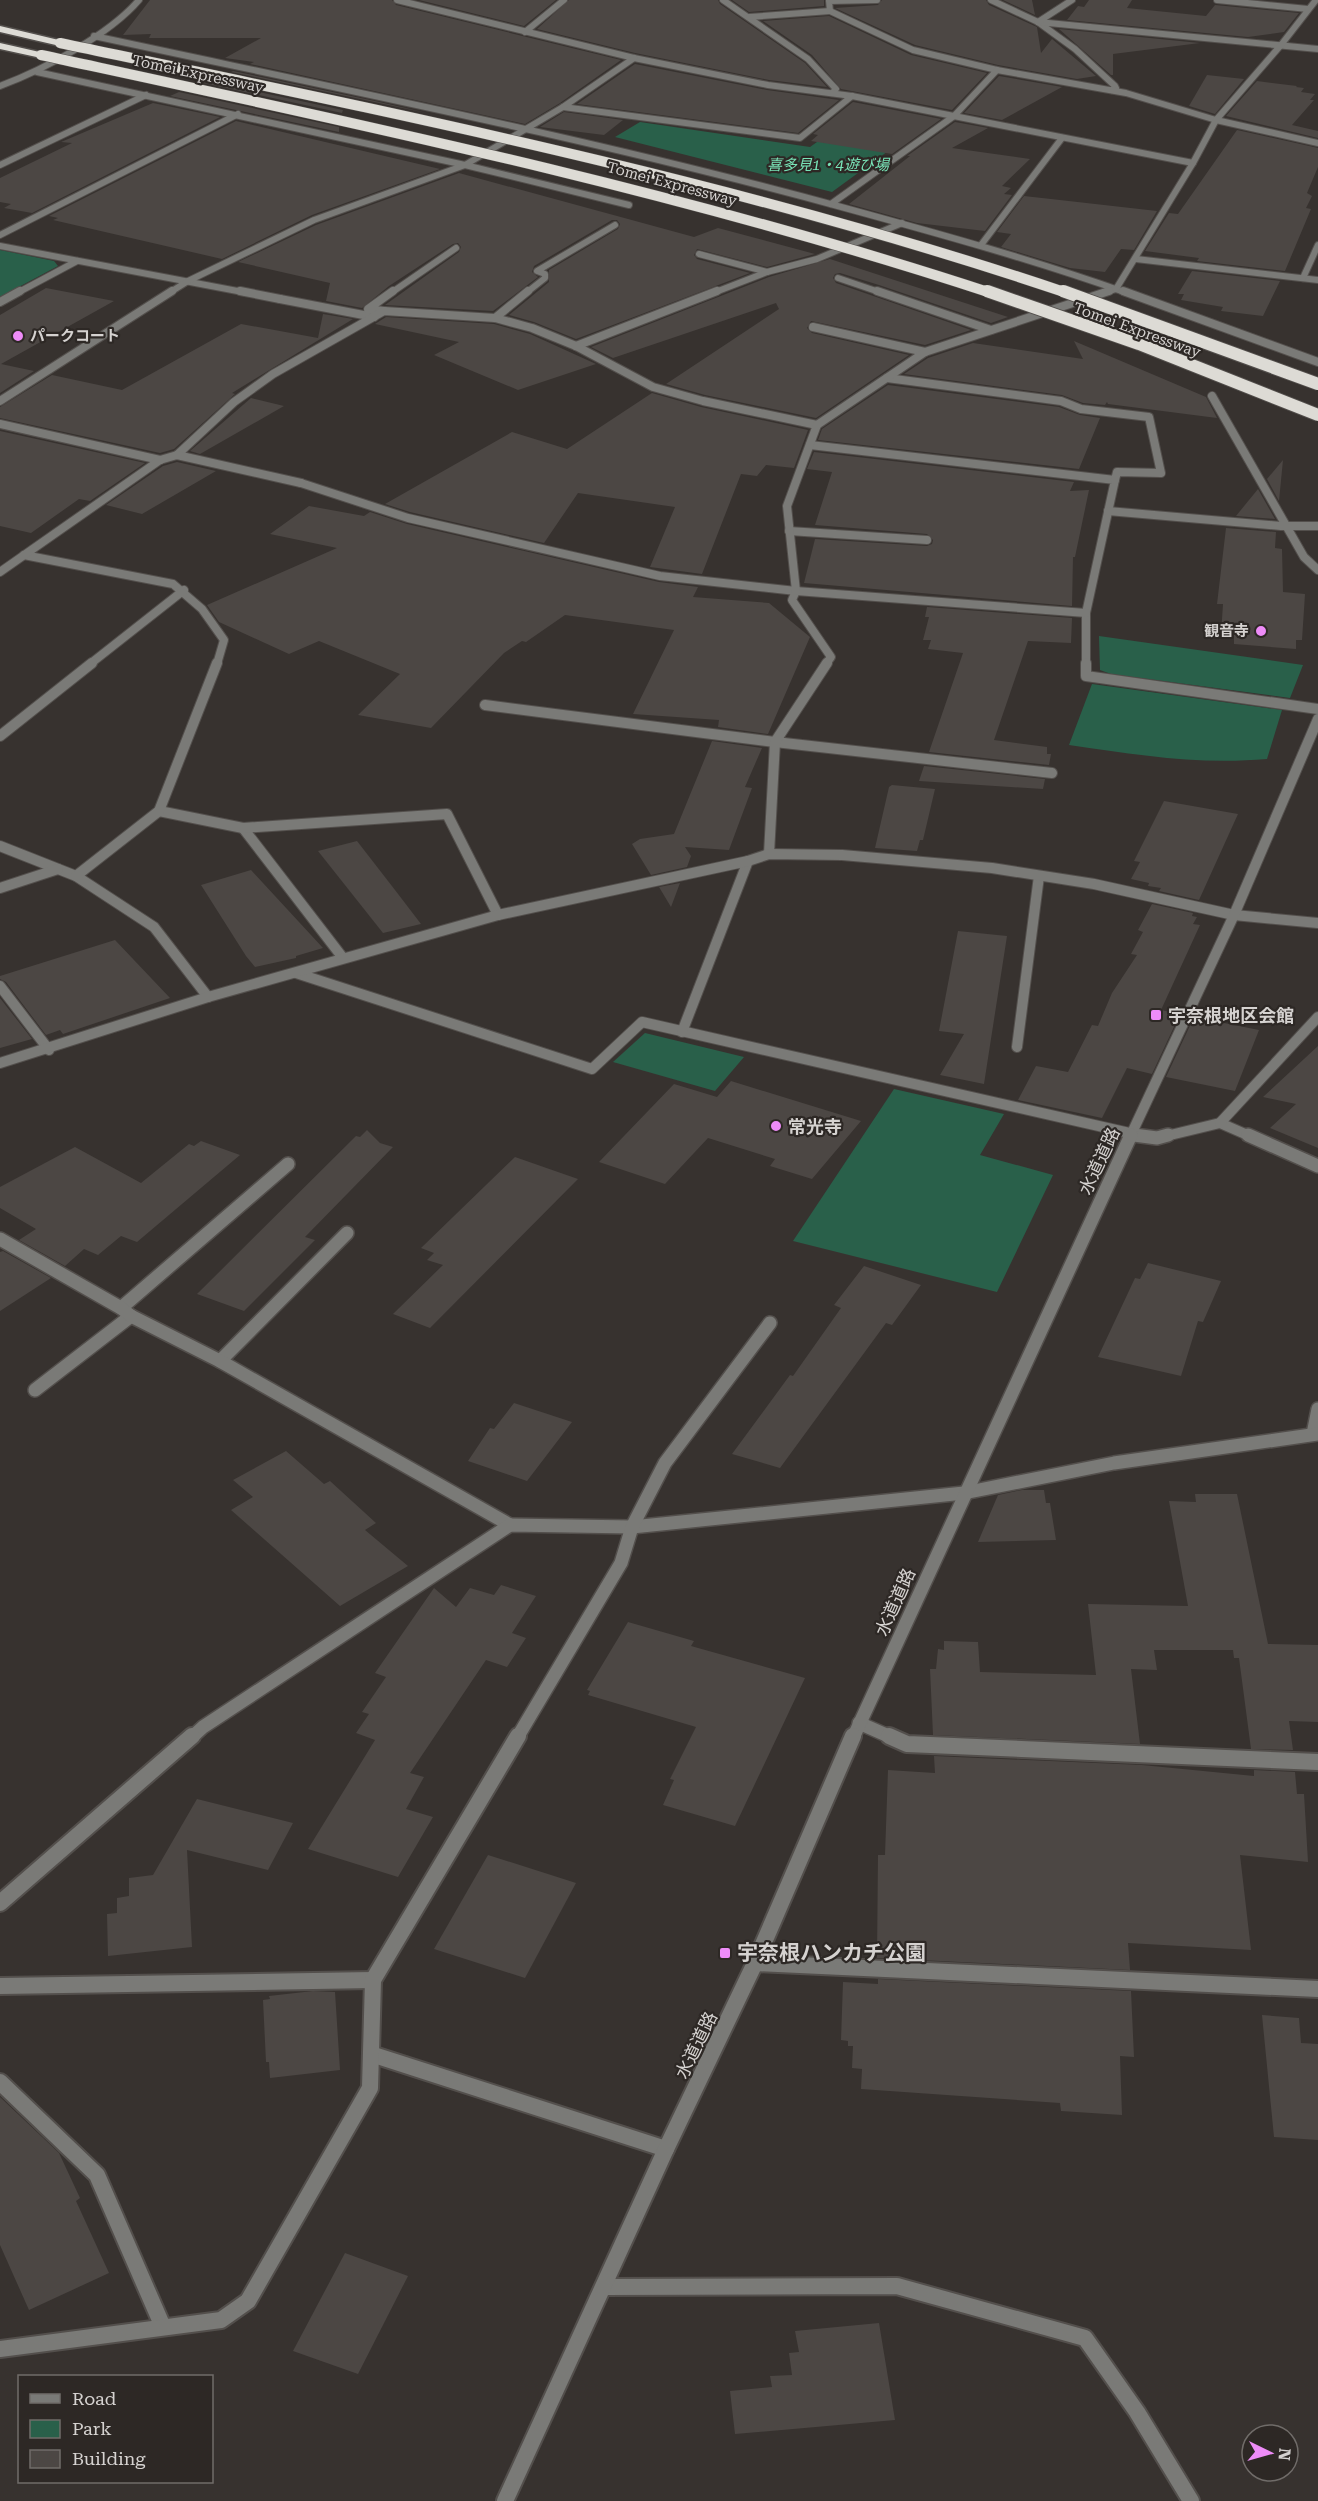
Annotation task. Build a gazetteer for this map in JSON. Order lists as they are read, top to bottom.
{
  "streets": {
    "highway": ["Tomei Expressway"],
    "street": ["水道道路"]
  },
  "parks": ["喜多見1・4遊び場"],
  "places": {
    "other": ["パークコート", "観音寺", "常光寺"],
    "transit": ["宇奈根地区会館", "宇奈根ハンカチ公園"]
  },
  "legend": ["Road", "Park", "Building"],
  "north": "right"
}
